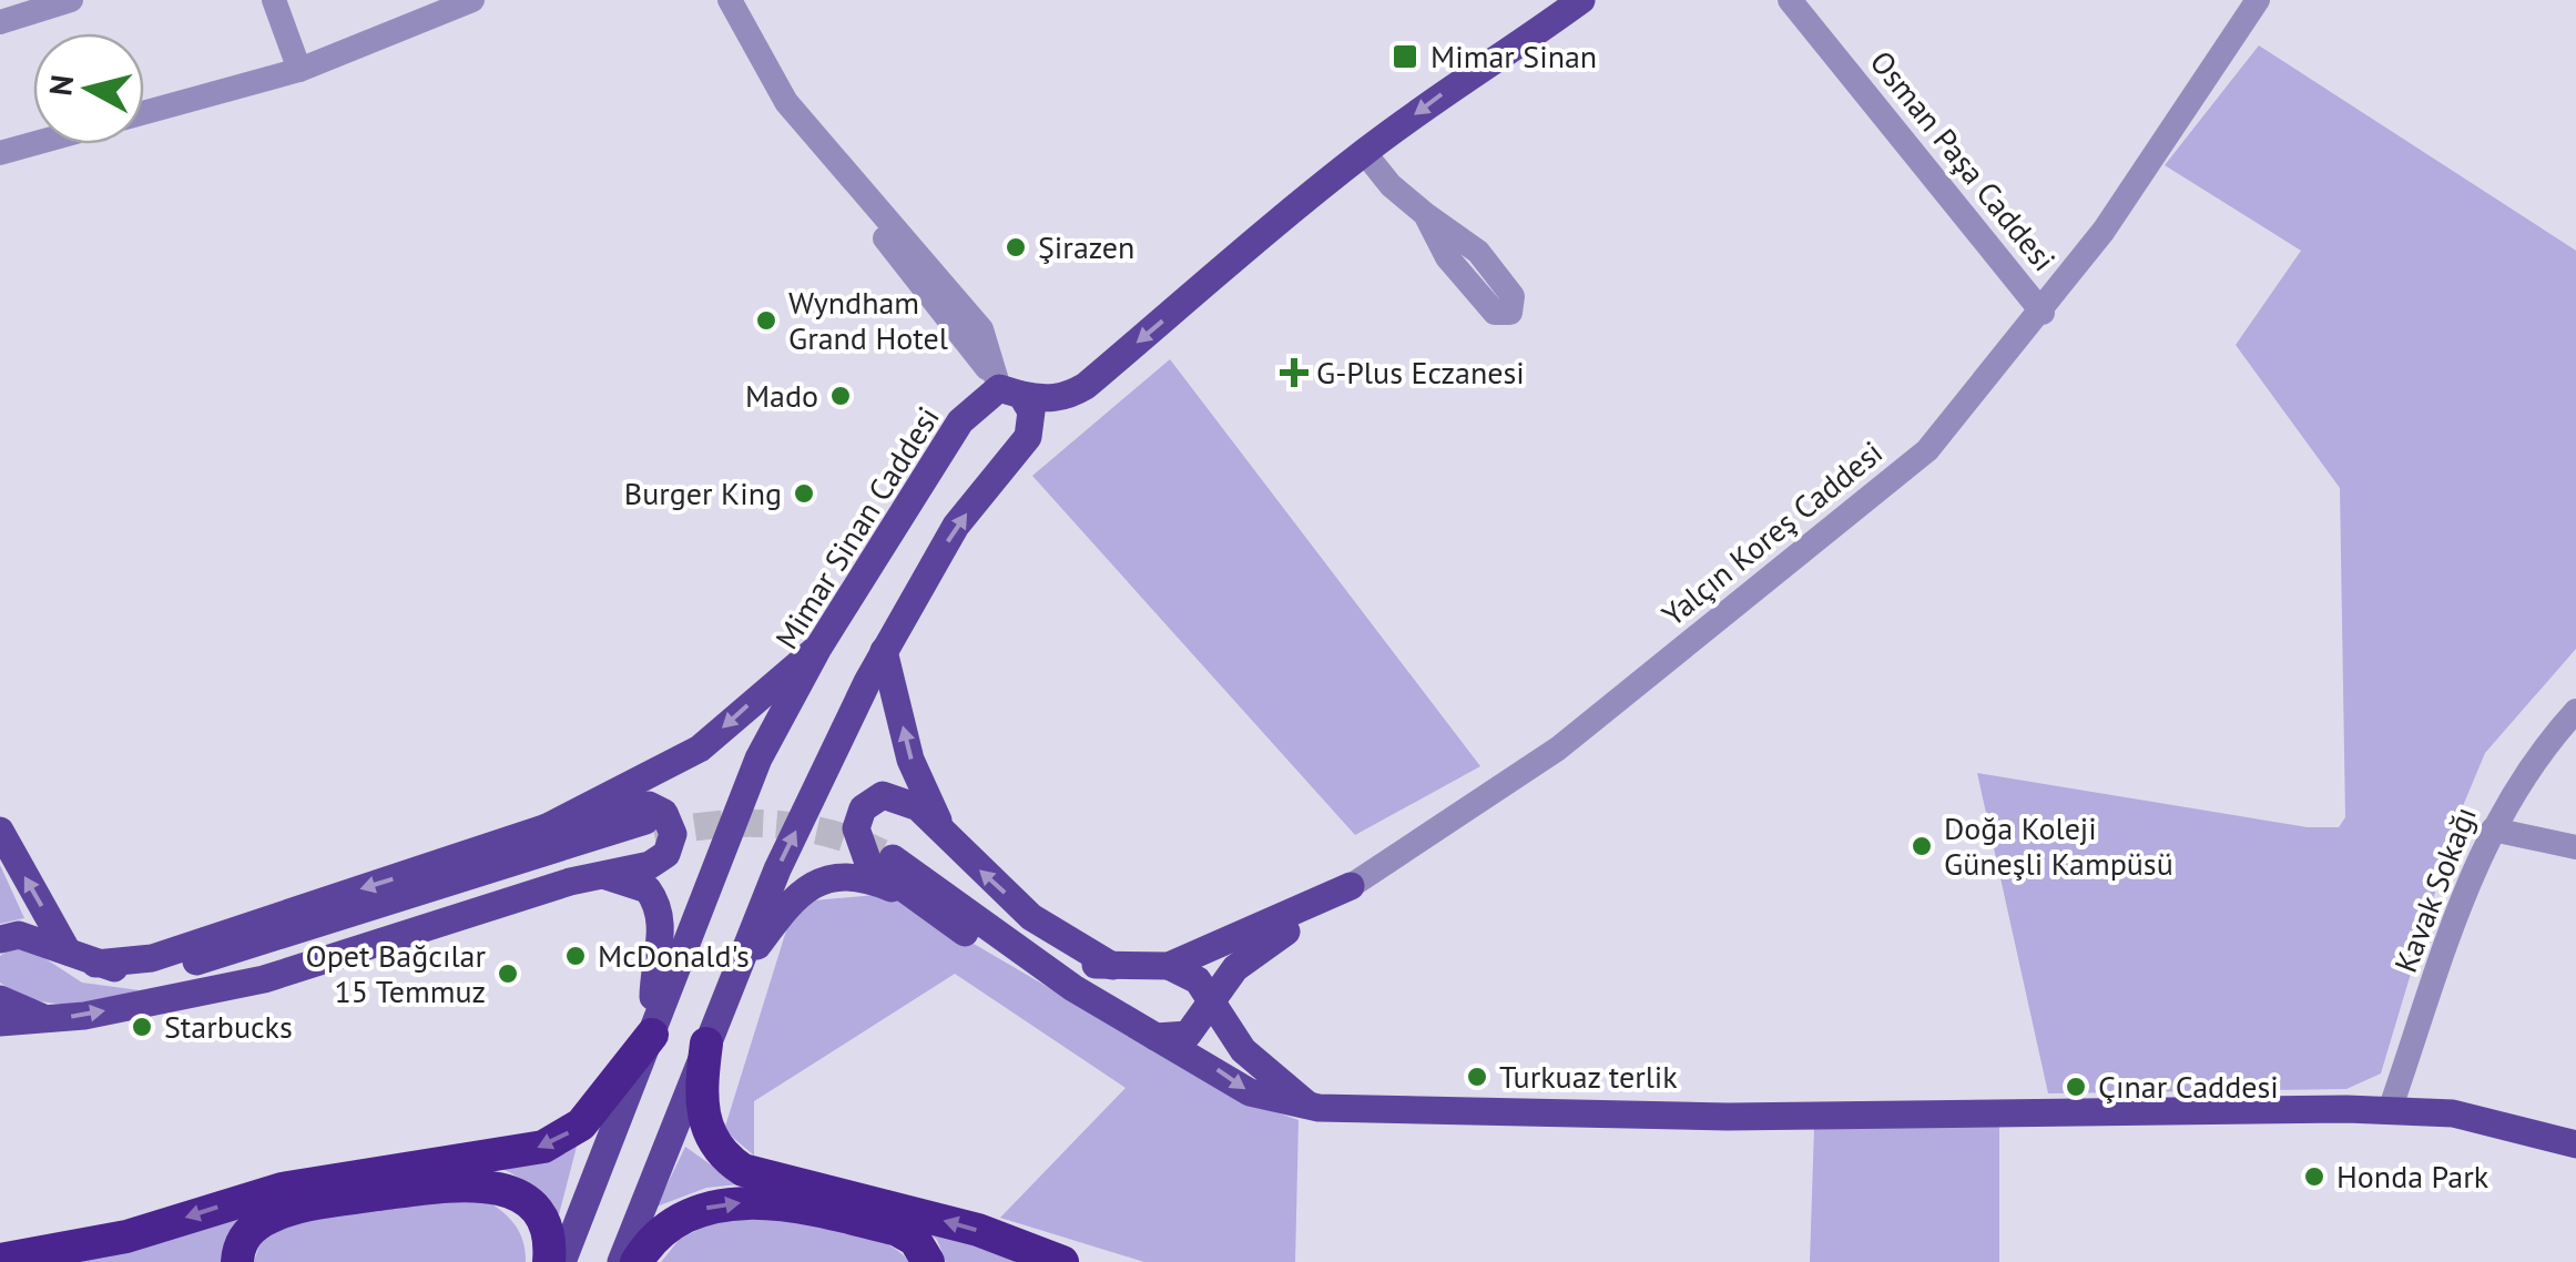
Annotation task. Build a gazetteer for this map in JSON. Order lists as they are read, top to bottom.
{
  "streets": {
    "main road": ["Mimar Sinan Caddesi", "Yalçın Koreş Caddesi"],
    "street": ["Osman Paşa Caddesi", "Kavak Sokağı"]
  },
  "crossings": [
    ["Osman Paşa Caddesi", "Yalçın Koreş Caddesi"]
  ],
  "places": {
    "transit": ["Mimar Sinan"],
    "other": [
      "Şirazen",
      "Wyndham Grand Hotel",
      "Mado",
      "Burger King",
      "Doğa Koleji Güneşli Kampüsü",
      "McDonald's",
      "Opet Bağcılar 15 Temmuz",
      "Starbucks",
      "Turkuaz terlik",
      "Çınar Caddesi",
      "Honda Park"
    ],
    "health": ["G-Plus Eczanesi"]
  },
  "north": "left"
}
